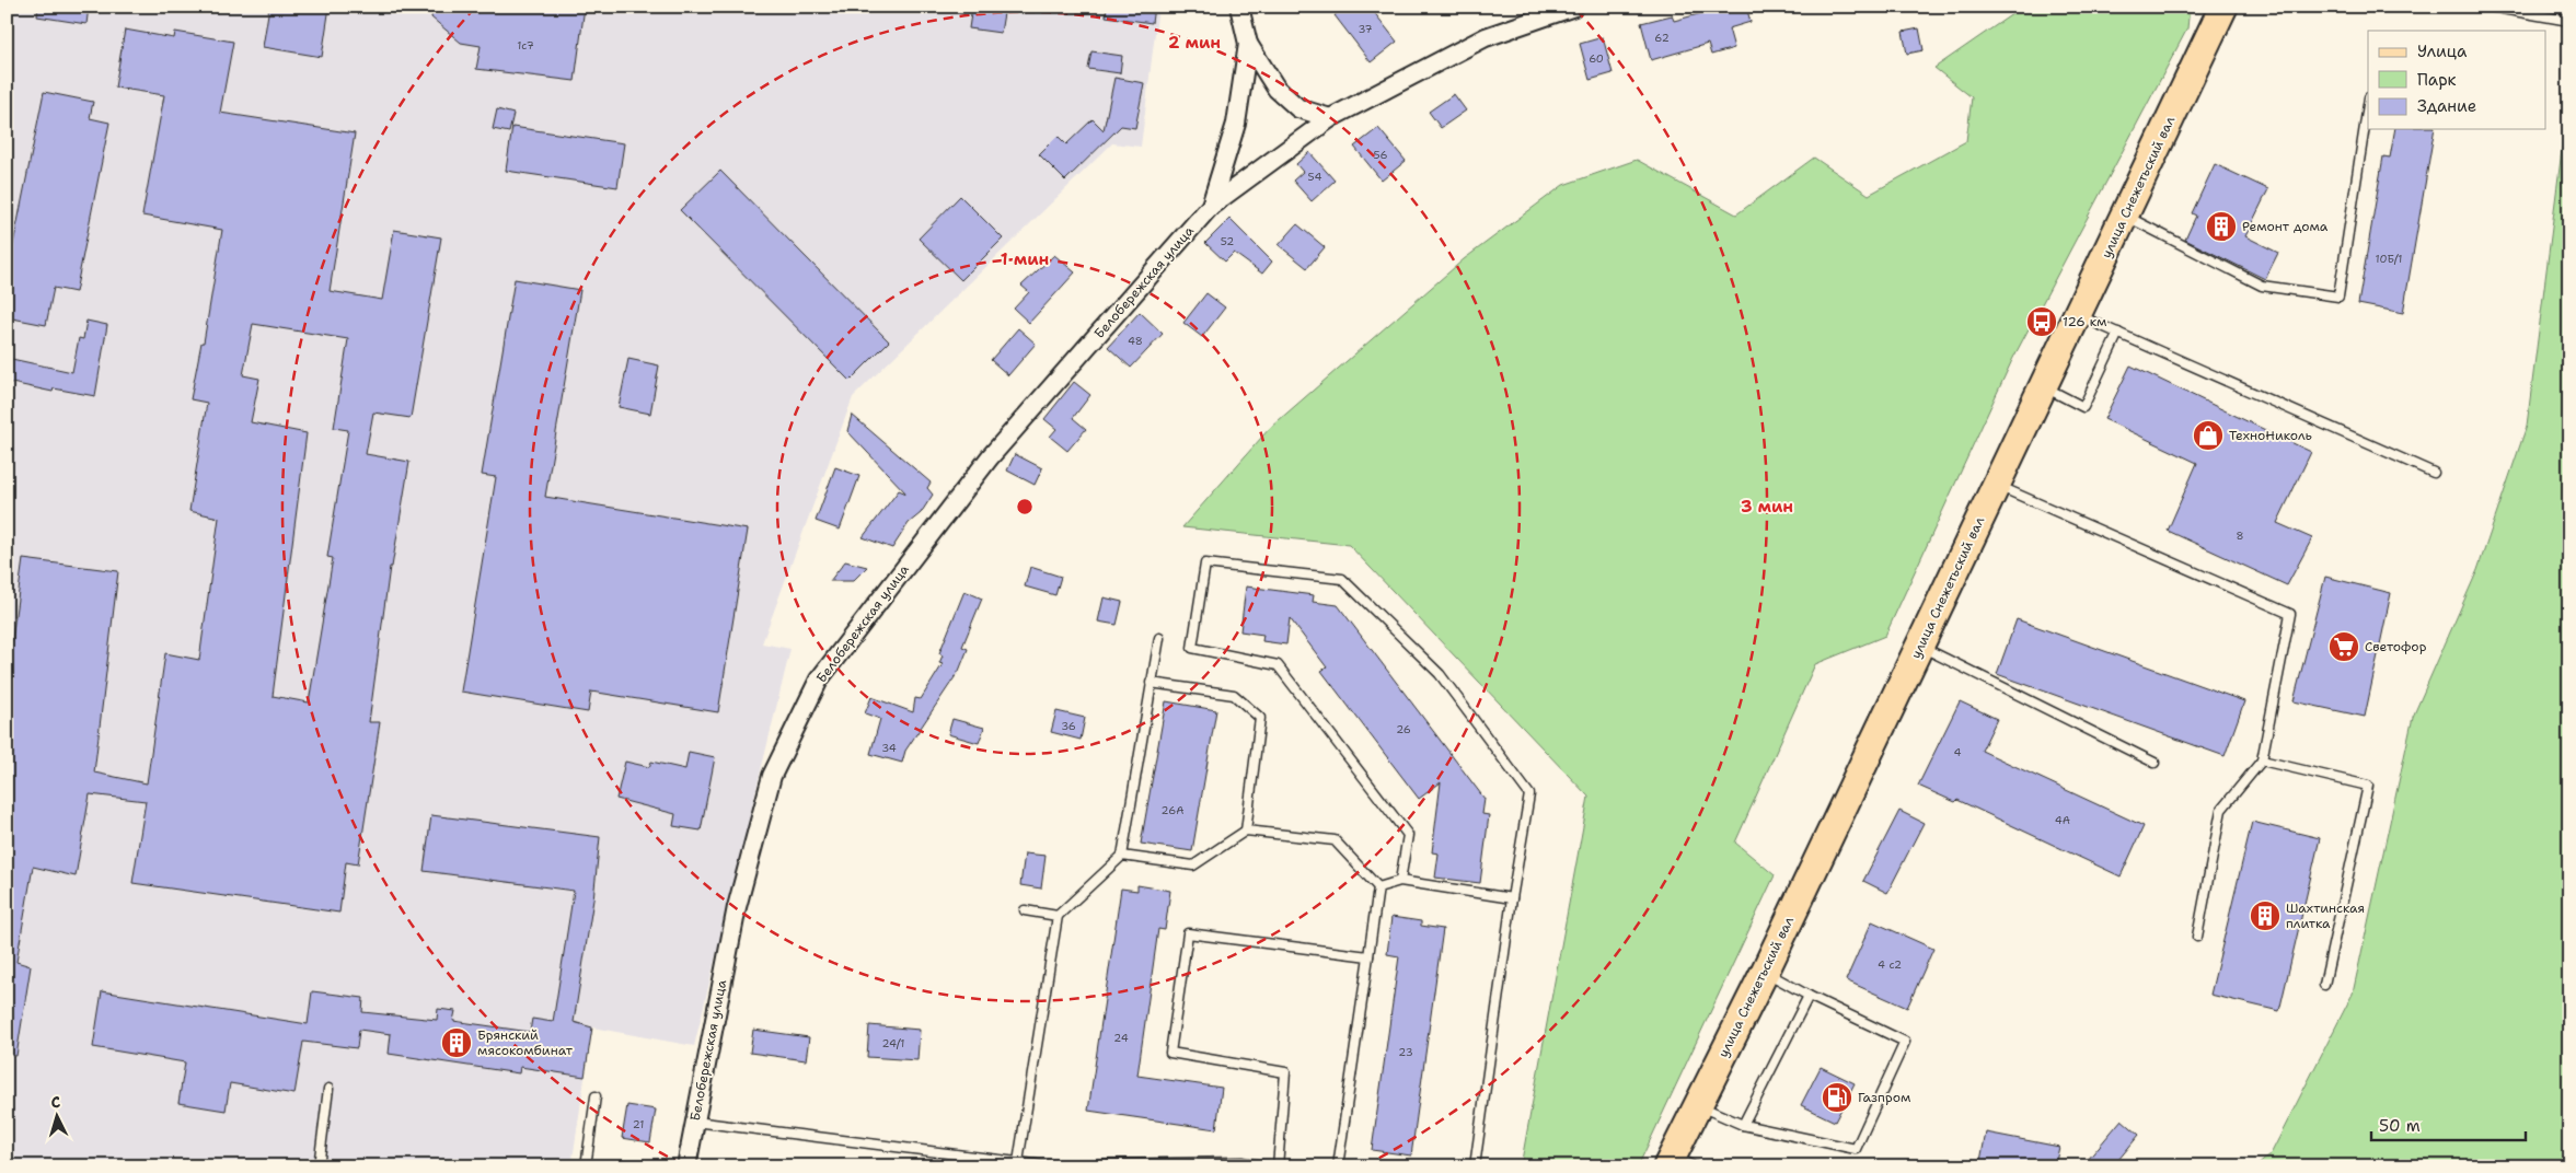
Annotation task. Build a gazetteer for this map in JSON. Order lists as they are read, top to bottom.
{
  "streets": {
    "main road": ["улица Снежетьский вал"],
    "street": ["Белобережская улица"]
  },
  "places": {
    "building": ["Ремонт дома", "Шахтинская плитка", "Брянский мясокомбинат"],
    "bus stop": ["126 км"],
    "shop": ["ТехноНиколь"],
    "supermarket": ["Светофор"],
    "fuel station": ["Газпром"]
  },
  "house_numbers": [
    "37",
    "62",
    "1с7",
    "60",
    "56",
    "54",
    "52",
    "10Б/1",
    "48",
    "8",
    "36",
    "26",
    "34",
    "4",
    "26А",
    "4А",
    "4 с2",
    "24",
    "24/1",
    "23",
    "21"
  ],
  "legend": ["Улица", "Парк", "Здание"],
  "scale_bar": "50 m",
  "north": "top",
  "rings": ["2 мин", "1 мин", "3 мин"]
}
